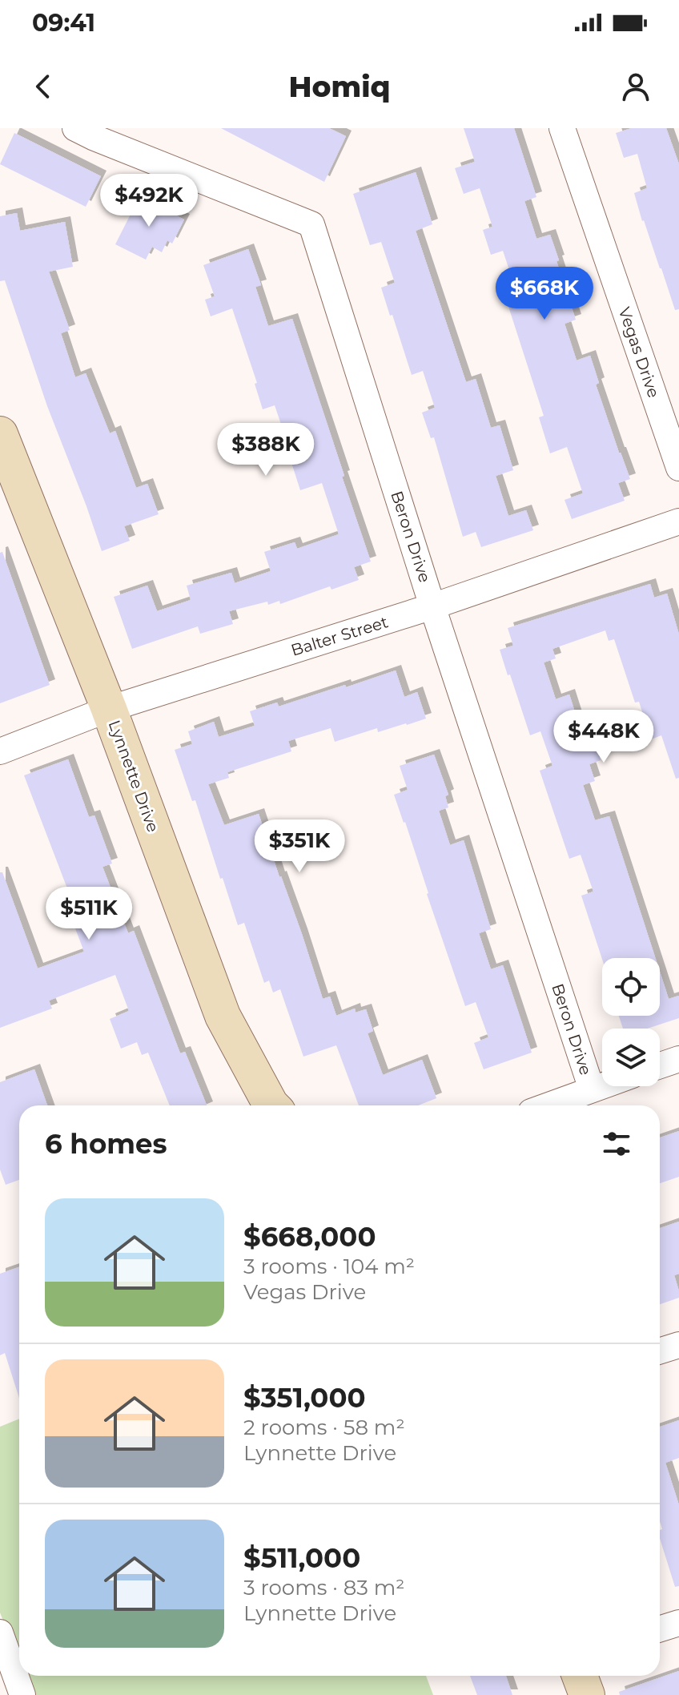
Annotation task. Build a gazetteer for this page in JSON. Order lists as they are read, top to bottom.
{
  "streets": {
    "street": [
      "Vegas Drive",
      "Beron Drive",
      "Balter Street",
      "Lynnette Drive"
    ]
  },
  "crossings": [
    ["Beron Drive", "Balter Street"],
    ["Balter Street", "Lynnette Drive"]
  ],
  "page": {
    "status": "09:41",
    "header": "Homiq",
    "price": [
      "$492K",
      "$668K",
      "$388K",
      "$448K",
      "$351K",
      "$511K"
    ],
    "heading": "6 homes",
    "list": [
      {
        "name": "$668,000",
        "note": "3 rooms · 104 m² · Vegas Drive"
      },
      {
        "name": "$351,000",
        "note": "2 rooms · 58 m² · Lynnette Drive"
      },
      {
        "name": "$511,000",
        "note": "3 rooms · 83 m² · Lynnette Drive"
      }
    ]
  }
}
